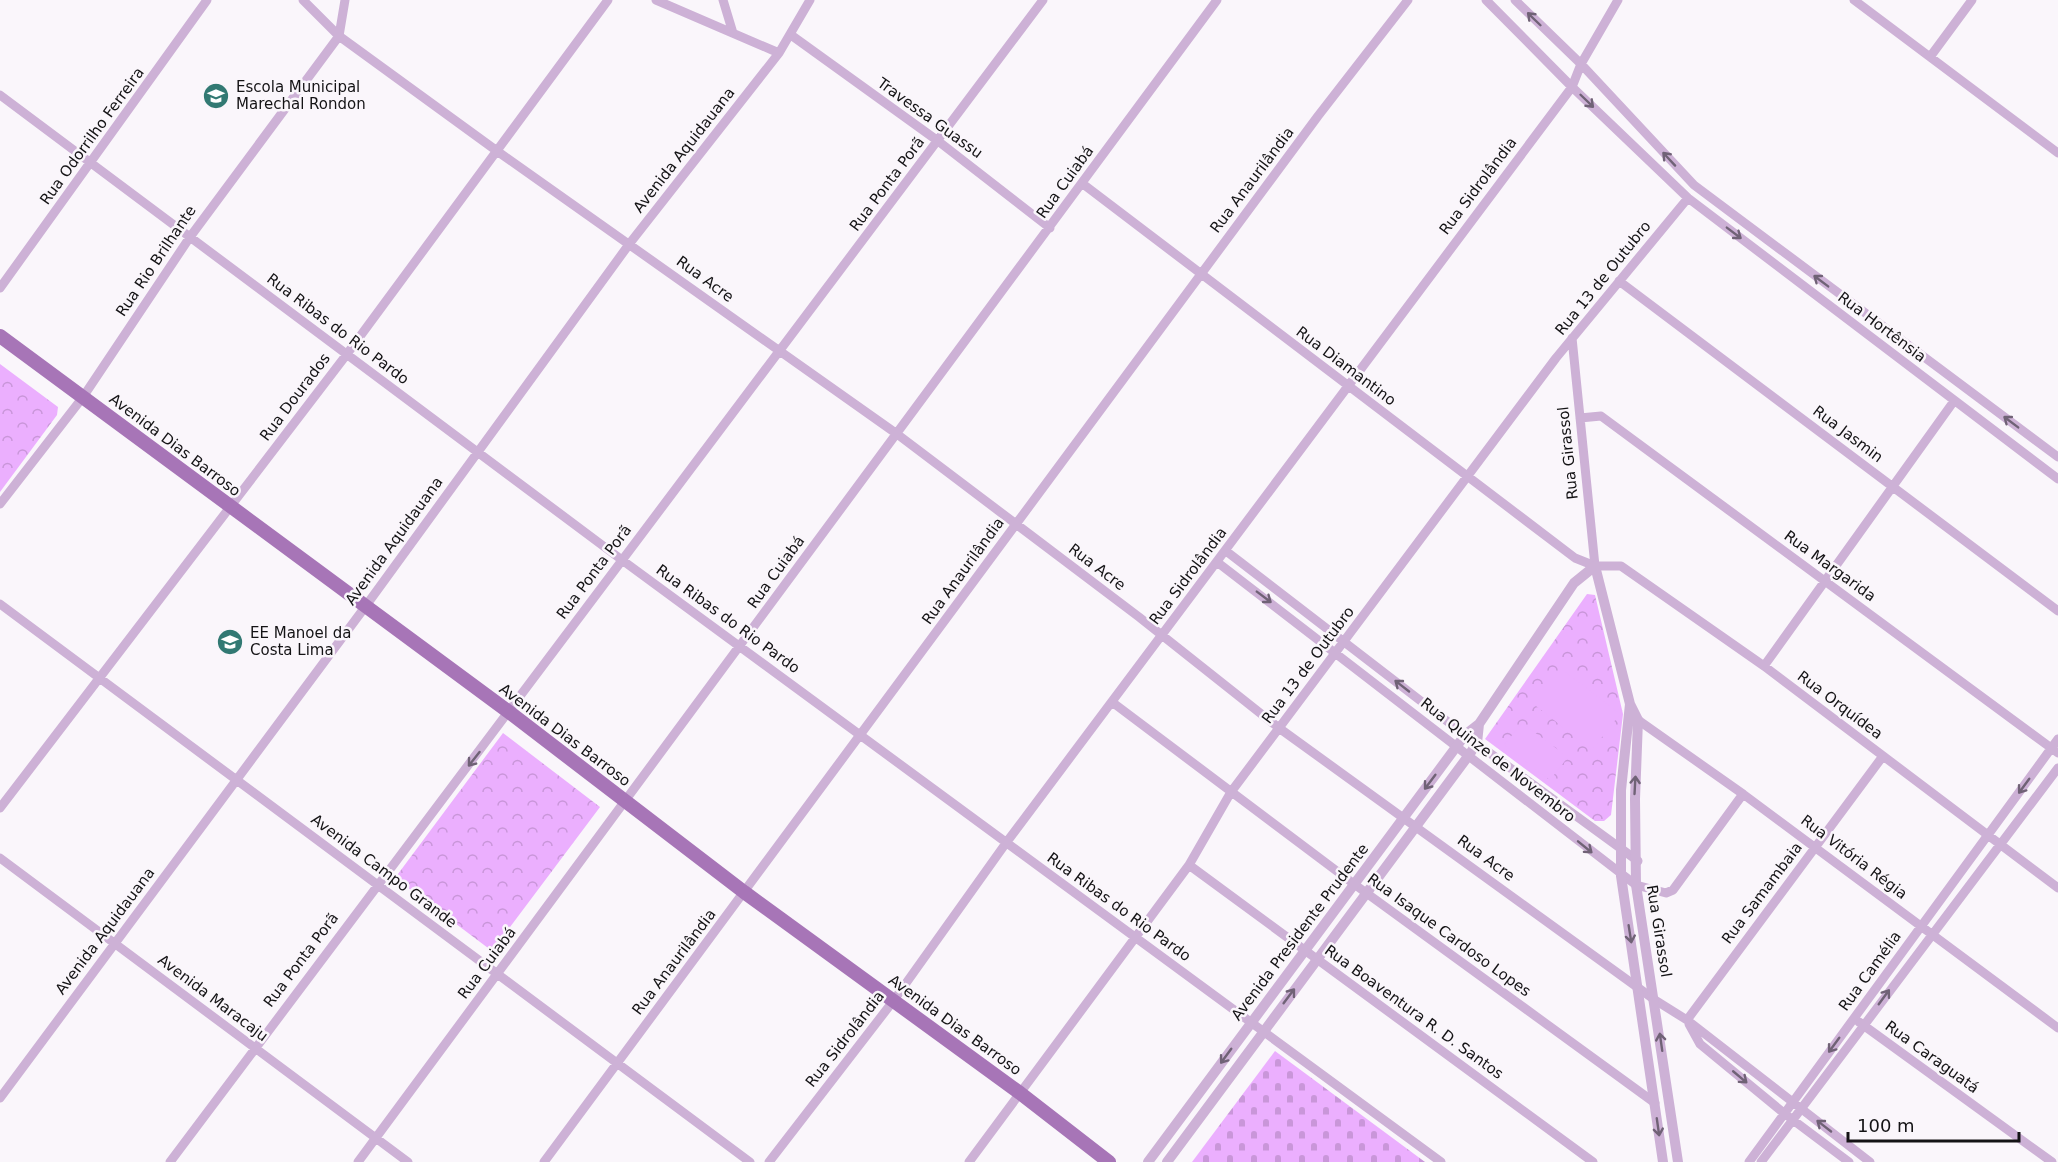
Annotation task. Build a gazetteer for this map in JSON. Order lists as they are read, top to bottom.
{
  "streets": {
    "main road": ["Avenida Dias Barroso"],
    "street": [
      "Travessa Guassu",
      "Rua Odorrilho Ferreira",
      "Avenida Aquidauana",
      "Rua Anaurilândia",
      "Rua Cuiabá",
      "Rua Ponta Porã",
      "Rua Sidrolândia",
      "Rua Rio Brilhante",
      "Rua 13 de Outubro",
      "Rua Acre",
      "Rua Hortênsia",
      "Rua Ribas do Rio Pardo",
      "Rua Diamantino",
      "Rua Dourados",
      "Rua Jasmin",
      "Rua Girassol",
      "Rua Margarida",
      "Rua Orquídea",
      "Rua Quinze de Novembro",
      "Rua Vitória Régia",
      "Avenida Campo Grande",
      "Rua Samambaia",
      "Avenida Presidente Prudente",
      "Rua Isaque Cardoso Lopes",
      "Rua Camélia",
      "Avenida Maracaju",
      "Rua Boaventura R. D. Santos",
      "Rua Caraguatá"
    ]
  },
  "crossings": [
    ["Travessa Guassu", "Avenida Aquidauana"],
    ["Travessa Guassu", "Rua Cuiabá"],
    ["Travessa Guassu", "Rua Ponta Porã"],
    ["Rua Odorrilho Ferreira", "Rua Ribas do Rio Pardo"],
    ["Avenida Aquidauana", "Rua Acre"],
    ["Avenida Aquidauana", "Rua Ribas do Rio Pardo"],
    ["Avenida Aquidauana", "Avenida Dias Barroso"],
    ["Avenida Aquidauana", "Avenida Campo Grande"],
    ["Avenida Aquidauana", "Avenida Maracaju"],
    ["Rua Anaurilândia", "Rua Acre"],
    ["Rua Anaurilândia", "Rua Ribas do Rio Pardo"],
    ["Rua Anaurilândia", "Rua Diamantino"],
    ["Rua Anaurilândia", "Avenida Dias Barroso"],
    ["Rua Anaurilândia", "Avenida Campo Grande"],
    ["Rua Cuiabá", "Rua Acre"],
    ["Rua Cuiabá", "Rua Ribas do Rio Pardo"],
    ["Rua Cuiabá", "Rua Diamantino"],
    ["Rua Cuiabá", "Avenida Dias Barroso"],
    ["Rua Cuiabá", "Avenida Campo Grande"],
    ["Rua Cuiabá", "Avenida Maracaju"],
    ["Rua Ponta Porã", "Rua Acre"],
    ["Rua Ponta Porã", "Rua Ribas do Rio Pardo"],
    ["Rua Ponta Porã", "Avenida Dias Barroso"],
    ["Rua Ponta Porã", "Avenida Campo Grande"],
    ["Rua Ponta Porã", "Avenida Maracaju"],
    ["Rua Sidrolândia", "Rua Acre"],
    ["Rua Sidrolândia", "Rua Hortênsia"],
    ["Rua Sidrolândia", "Rua Ribas do Rio Pardo"],
    ["Rua Sidrolândia", "Rua Diamantino"],
    ["Rua Sidrolândia", "Avenida Dias Barroso"],
    ["Rua Sidrolândia", "Rua Quinze de Novembro"],
    ["Rua Sidrolândia", "Rua Isaque Cardoso Lopes"],
    ["Rua Rio Brilhante", "Rua Acre"],
    ["Rua Rio Brilhante", "Rua Ribas do Rio Pardo"],
    ["Rua Rio Brilhante", "Avenida Dias Barroso"],
    ["Rua 13 de Outubro", "Rua Acre"],
    ["Rua 13 de Outubro", "Rua Hortênsia"],
    ["Rua 13 de Outubro", "Rua Ribas do Rio Pardo"],
    ["Rua 13 de Outubro", "Rua Diamantino"],
    ["Rua 13 de Outubro", "Rua Jasmin"],
    ["Rua 13 de Outubro", "Avenida Dias Barroso"],
    ["Rua 13 de Outubro", "Rua Girassol"],
    ["Rua 13 de Outubro", "Rua Quinze de Novembro"],
    ["Rua 13 de Outubro", "Rua Isaque Cardoso Lopes"],
    ["Rua 13 de Outubro", "Rua Boaventura R. D. Santos"],
    ["Rua Acre", "Rua Dourados"],
    ["Rua Acre", "Rua Girassol"],
    ["Rua Acre", "Rua Samambaia"],
    ["Rua Acre", "Avenida Presidente Prudente"],
    ["Rua Acre", "Rua Camélia"],
    ["Rua Ribas do Rio Pardo", "Rua Dourados"],
    ["Rua Ribas do Rio Pardo", "Avenida Presidente Prudente"],
    ["Rua Diamantino", "Rua Girassol"],
    ["Rua Diamantino", "Rua Orquídea"],
    ["Rua Diamantino", "Avenida Presidente Prudente"],
    ["Rua Dourados", "Avenida Dias Barroso"],
    ["Rua Dourados", "Avenida Campo Grande"],
    ["Rua Girassol", "Rua Margarida"],
    ["Rua Girassol", "Rua Orquídea"],
    ["Rua Girassol", "Rua Quinze de Novembro"],
    ["Rua Girassol", "Rua Vitória Régia"],
    ["Rua Girassol", "Avenida Presidente Prudente"],
    ["Rua Girassol", "Rua Isaque Cardoso Lopes"],
    ["Rua Margarida", "Rua Camélia"],
    ["Rua Orquídea", "Rua Samambaia"],
    ["Rua Orquídea", "Avenida Presidente Prudente"],
    ["Rua Orquídea", "Rua Camélia"],
    ["Rua Quinze de Novembro", "Rua Vitória Régia"],
    ["Rua Quinze de Novembro", "Avenida Presidente Prudente"],
    ["Rua Vitória Régia", "Rua Samambaia"],
    ["Rua Vitória Régia", "Rua Camélia"],
    ["Avenida Presidente Prudente", "Rua Isaque Cardoso Lopes"],
    ["Avenida Presidente Prudente", "Rua Boaventura R. D. Santos"],
    ["Rua Camélia", "Rua Caraguatá"]
  ],
  "places": {
    "school or university": ["Escola Municipal Marechal Rondon", "EE Manoel da Costa Lima"]
  },
  "scale_bar": "100 m"
}
